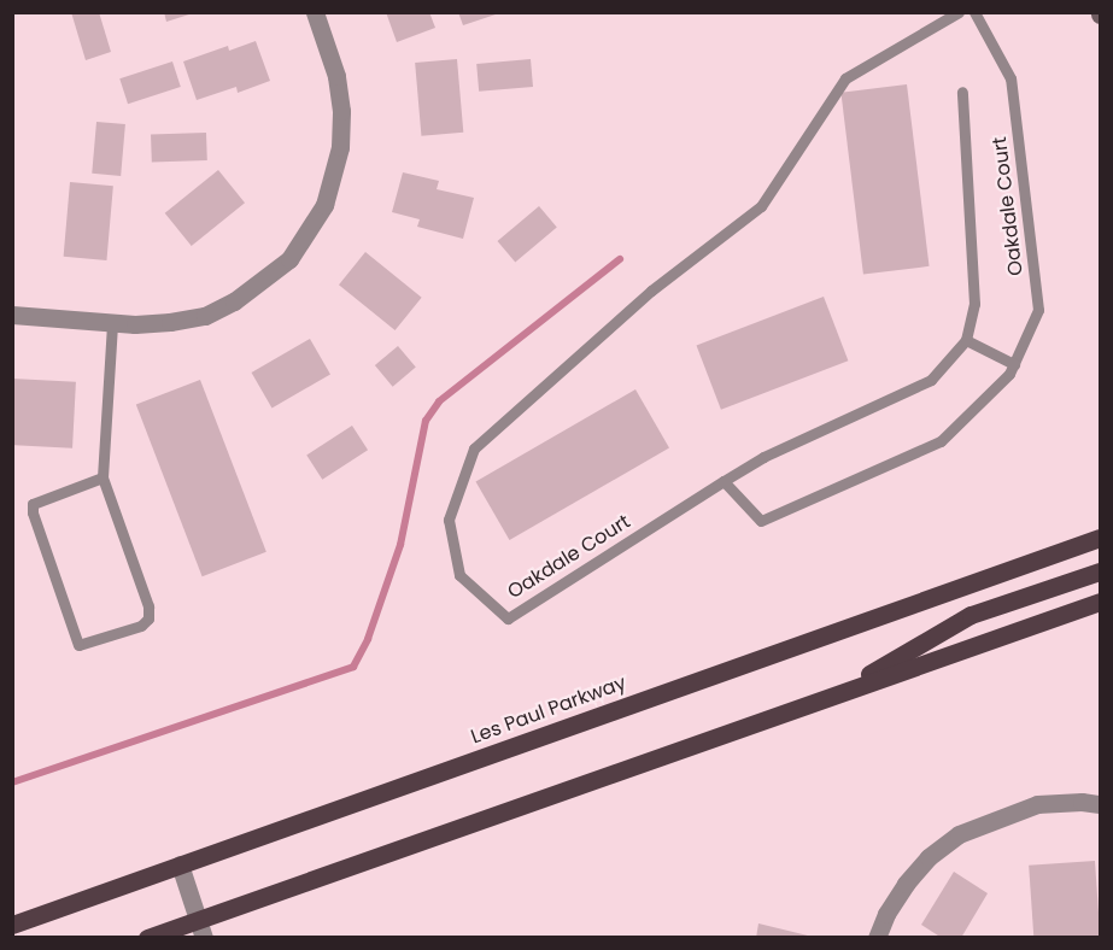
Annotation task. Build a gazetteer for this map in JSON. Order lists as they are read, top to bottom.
{
  "streets": {
    "main road": ["Les Paul Parkway"],
    "lane": ["Oakdale Court"]
  }
}
